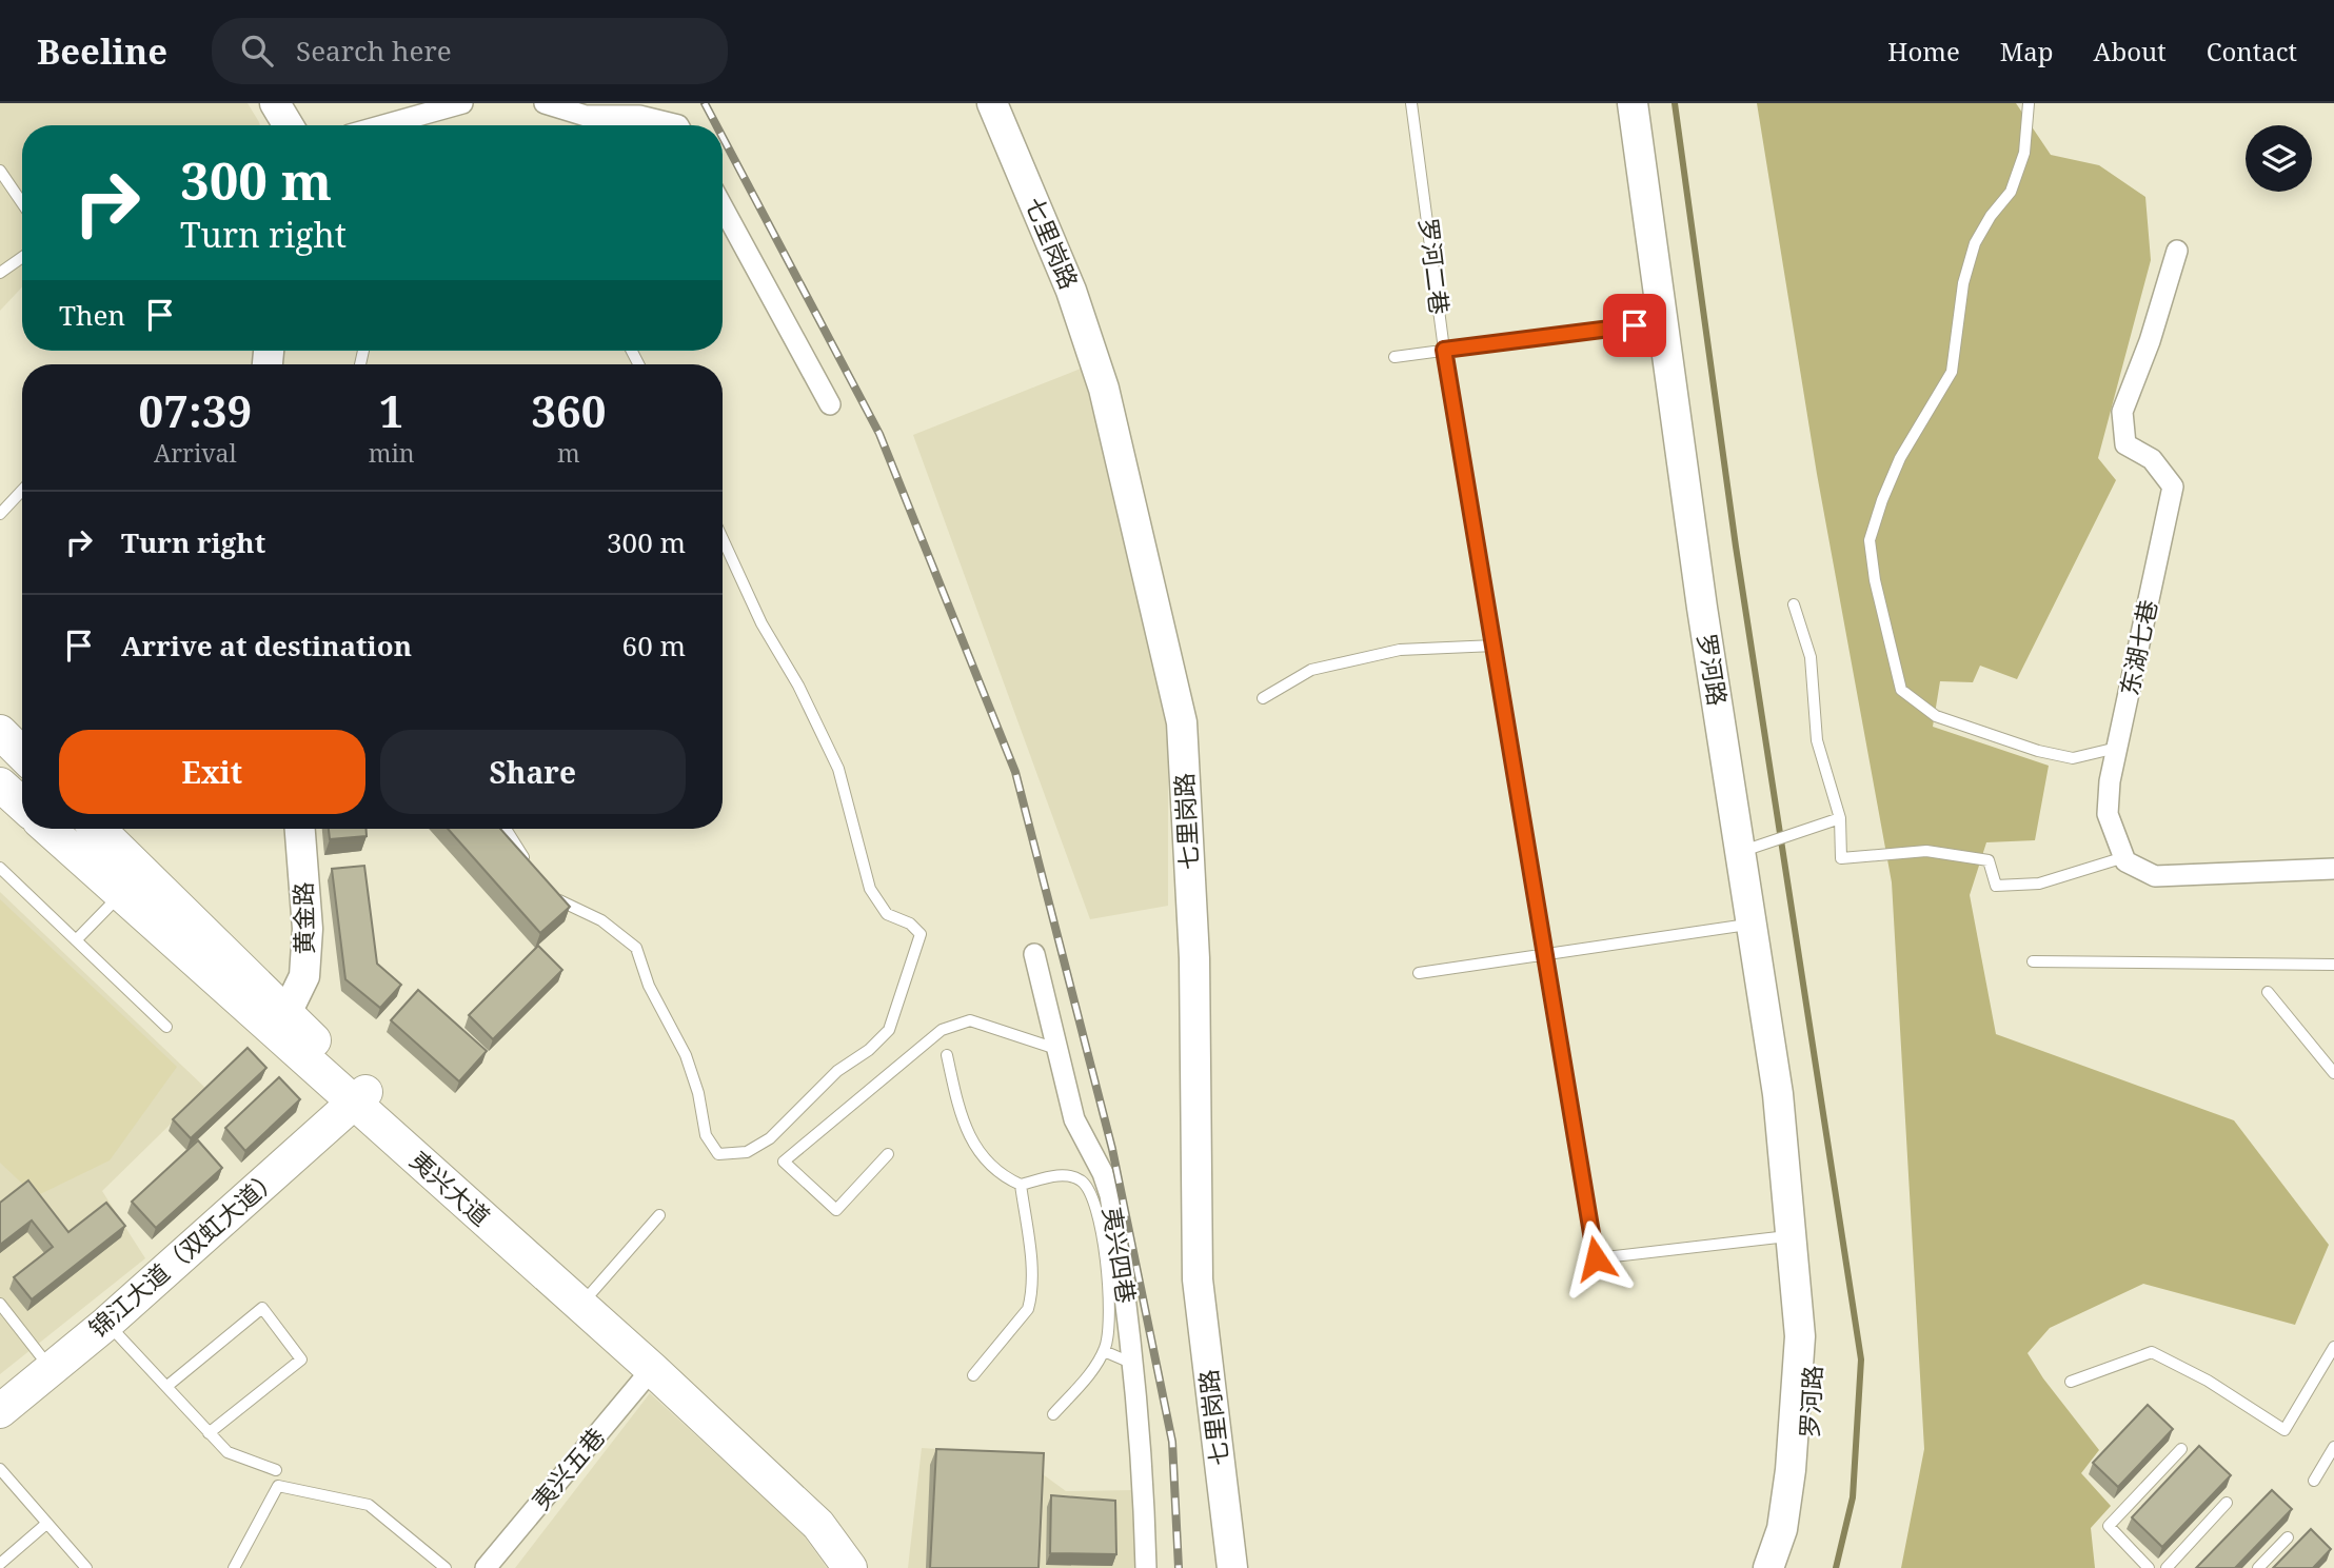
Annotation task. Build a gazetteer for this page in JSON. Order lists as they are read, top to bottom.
{
  "streets": {
    "main road": [
      "七里岗路",
      "罗河路",
      "黄金路",
      "夷兴大道",
      "锦江大道（双虹大道）"
    ],
    "street": ["东湖七巷", "夷兴四巷", "夷兴五巷"],
    "lane": ["罗河二巷"]
  },
  "crossings": [
    ["罗河二巷", "罗河路"],
    ["黄金路", "夷兴大道"],
    ["夷兴大道", "锦江大道（双虹大道）"],
    ["夷兴大道", "夷兴五巷"]
  ],
  "page": {
    "header": "Beeline",
    "search": "Search here",
    "nav": [
      "Home",
      "Map",
      "About",
      "Contact"
    ],
    "turn": ["300 m", "Turn right"],
    "then": "Then",
    "eta": [
      "07:39",
      "Arrival",
      "1",
      "min",
      "360",
      "m"
    ],
    "list": [
      {
        "name": "Turn right",
        "value": "300 m"
      },
      {
        "name": "Arrive at destination",
        "value": "60 m"
      }
    ],
    "buttons": ["Exit", "Share"]
  }
}
